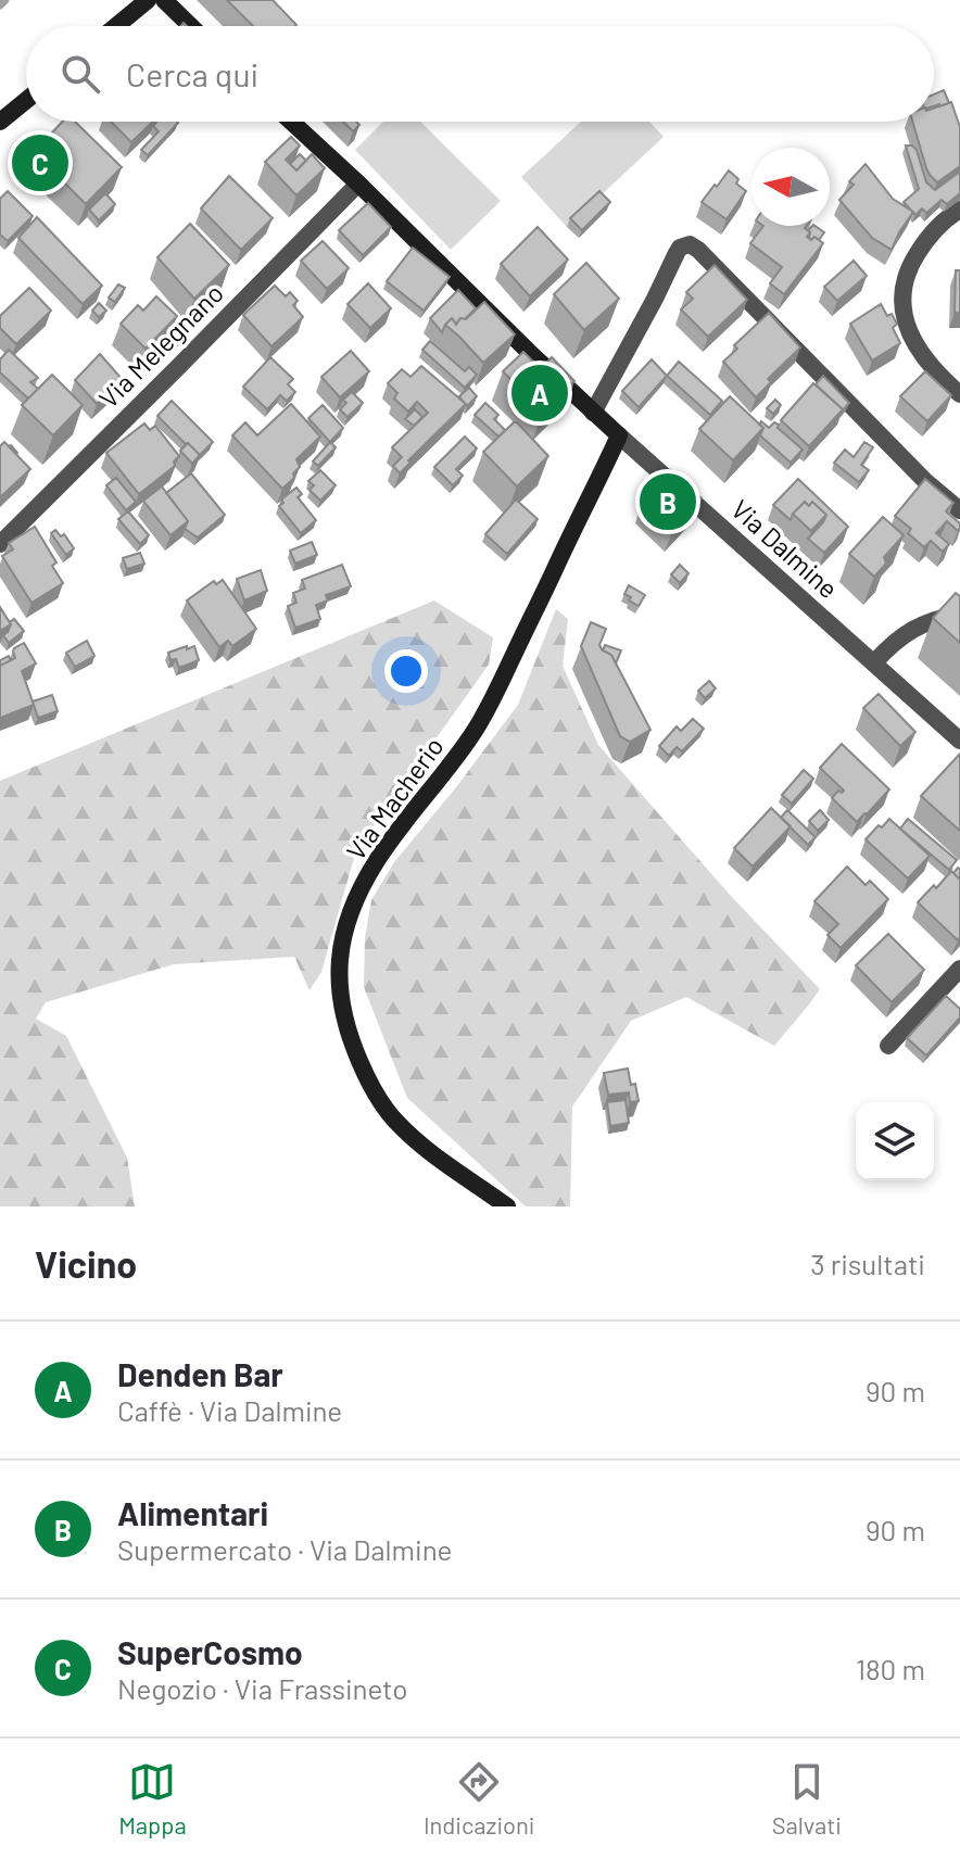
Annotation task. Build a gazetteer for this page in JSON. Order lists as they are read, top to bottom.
{
  "streets": {
    "street": ["Via Melegnano", "Via Dalmine", "Via Macherio"]
  },
  "crossings": [
    ["Via Melegnano", "Via Dalmine"],
    ["Via Dalmine", "Via Macherio"]
  ],
  "north": "left",
  "page": {
    "search": "Cerca qui",
    "pins": ["C", "A", "B"],
    "heading": ["Vicino", "3 risultati"],
    "list": [
      {
        "mark": "A",
        "name": "Denden Bar",
        "note": "Caffè · Via Dalmine",
        "value": "90 m"
      },
      {
        "mark": "B",
        "name": "Alimentari",
        "note": "Supermercato · Via Dalmine",
        "value": "90 m"
      },
      {
        "mark": "C",
        "name": "SuperCosmo",
        "note": "Negozio · Via Frassineto",
        "value": "180 m"
      }
    ],
    "nav": ["Mappa", "Indicazioni", "Salvati"]
  }
}
